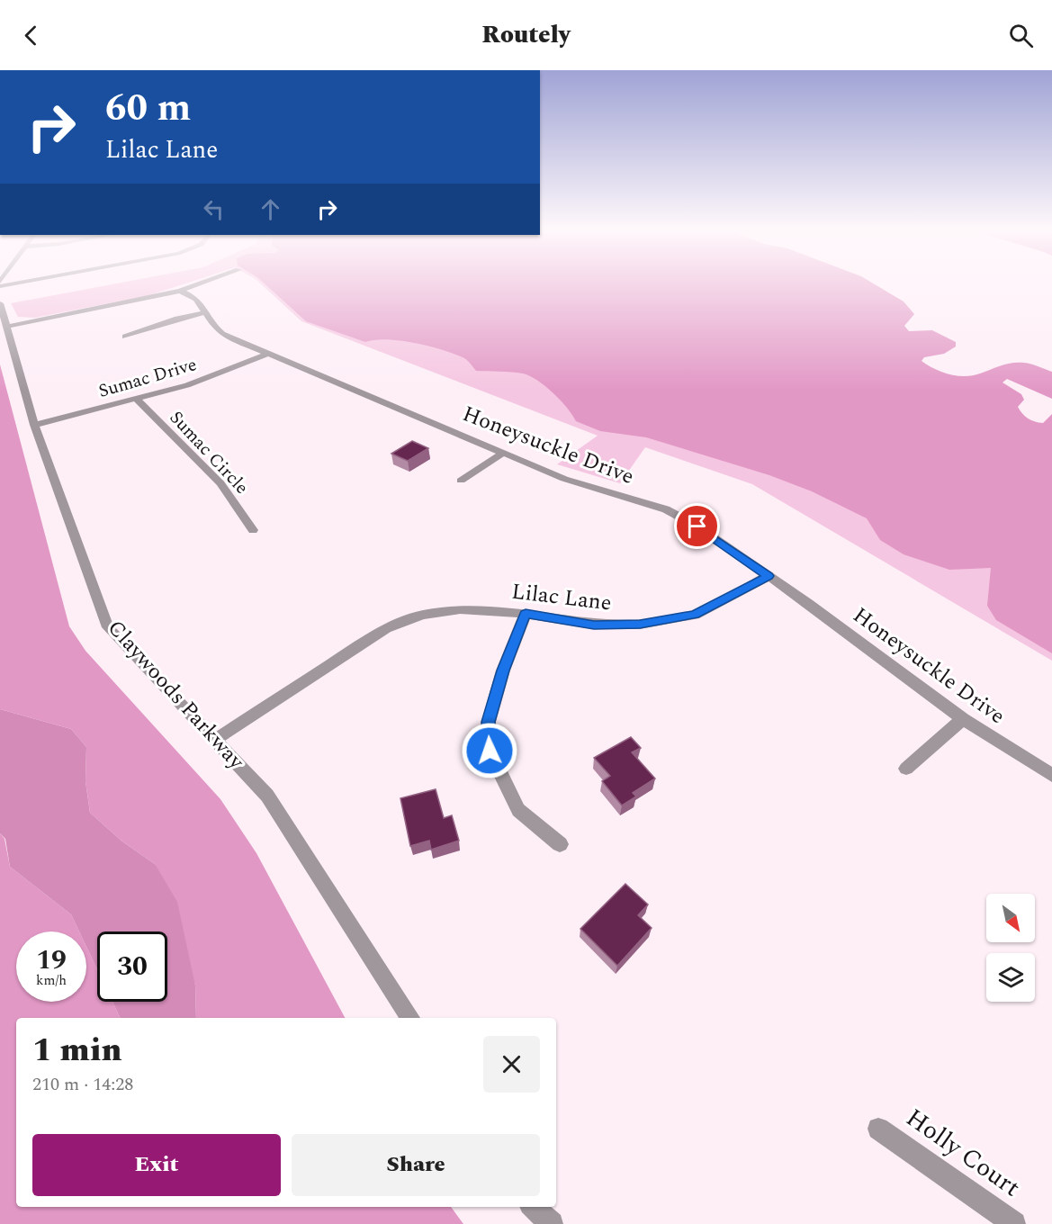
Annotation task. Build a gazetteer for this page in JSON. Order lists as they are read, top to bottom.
{
  "streets": {
    "street": [
      "Sumac Drive",
      "Honeysuckle Drive",
      "Sumac Circle",
      "Lilac Lane",
      "Claywoods Parkway",
      "Holly Court"
    ]
  },
  "crossings": [
    ["Sumac Drive", "Honeysuckle Drive"],
    ["Sumac Drive", "Sumac Circle"],
    ["Sumac Drive", "Claywoods Parkway"],
    ["Honeysuckle Drive", "Lilac Lane"],
    ["Lilac Lane", "Claywoods Parkway"]
  ],
  "north": "bottom right",
  "page": {
    "header": "Routely",
    "turn": ["60 m", "Lilac Lane"],
    "speed": "19 km/h",
    "limit": "30",
    "heading": ["1 min", "210 m · 14:28"],
    "buttons": ["Exit", "Share"]
  }
}
